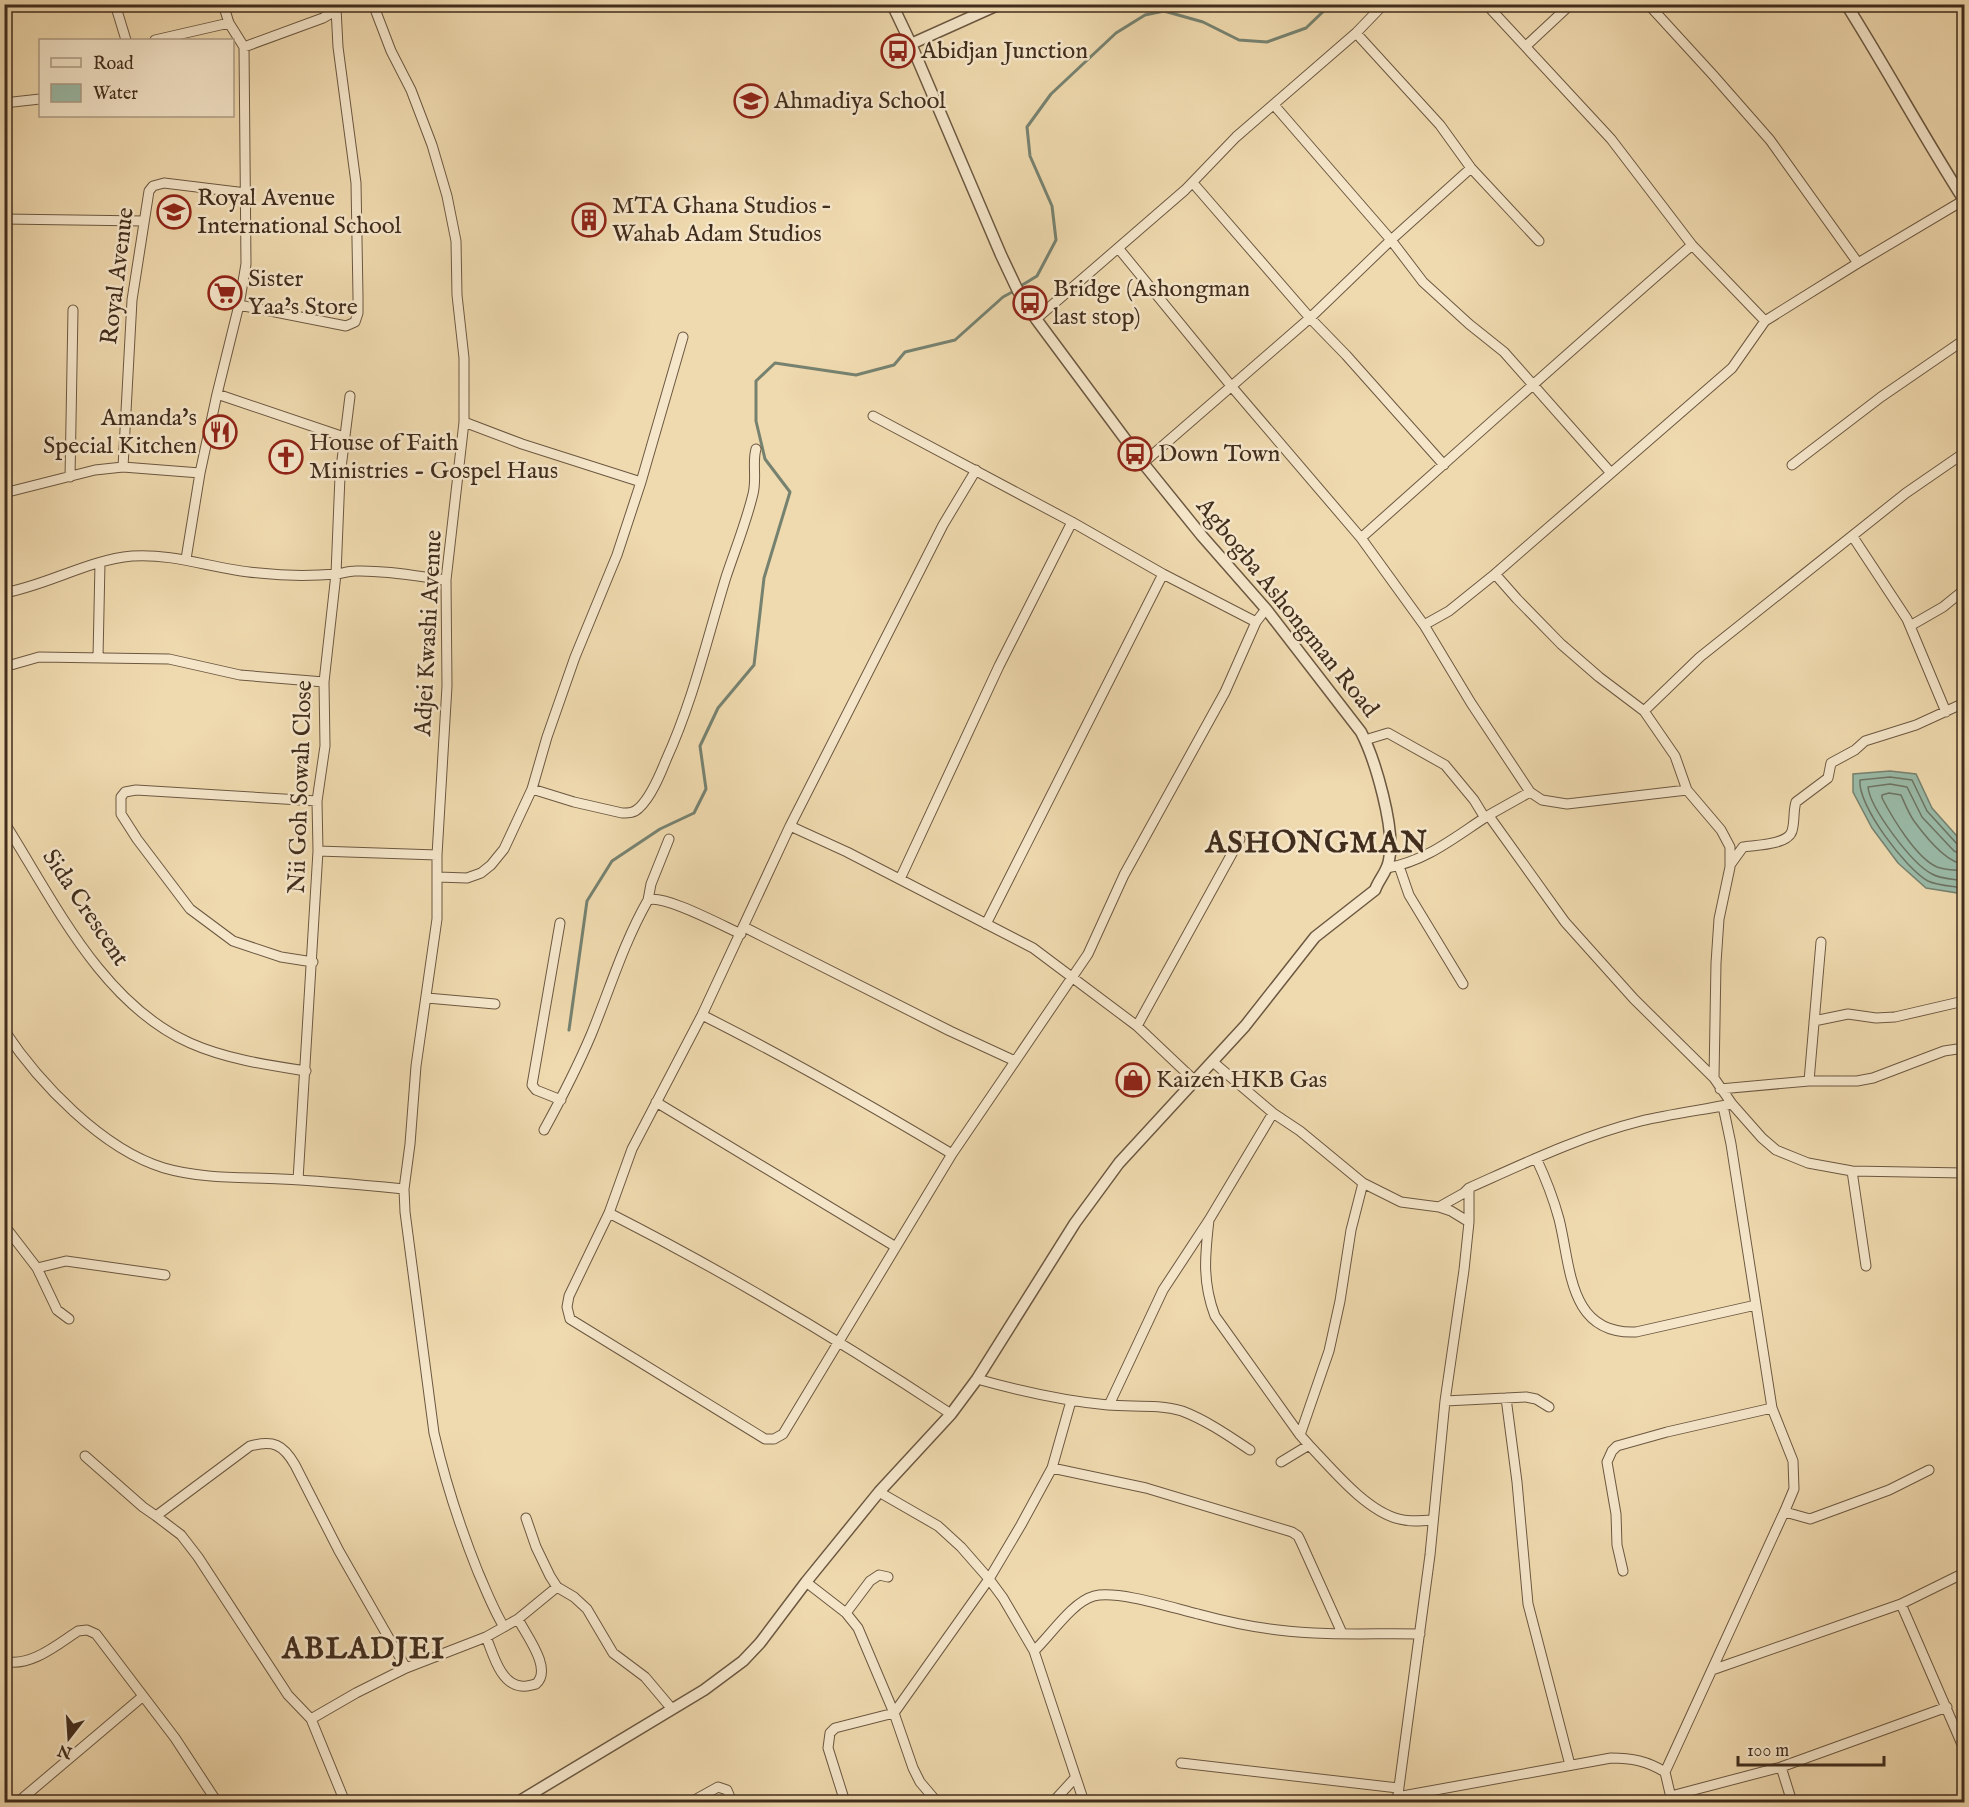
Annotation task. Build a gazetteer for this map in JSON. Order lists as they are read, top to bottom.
{
  "streets": {
    "street": [
      "Royal Avenue",
      "Agbogba Ashongman Road",
      "Adjei Kwashi Avenue",
      "Nii Goh Sowah Close",
      "Sida Crescent"
    ]
  },
  "crossings": [
    ["Nii Goh Sowah Close", "Sida Crescent"]
  ],
  "districts": ["ASHONGMAN", "ABLADJEI"],
  "places": {
    "bus stop": ["Abidjan Junction", "Bridge (Ashongman last stop)", "Down Town"],
    "school or university": ["Ahmadiya School", "Royal Avenue International School"],
    "building": ["MTA Ghana Studios – Wahab Adam Studios"],
    "supermarket": ["Sister Yaa's Store"],
    "restaurant": ["Amanda's Special Kitchen"],
    "church": ["House of Faith Ministries - Gospel Haus"],
    "shop": ["Kaizen HKB Gas"]
  },
  "legend": ["Road", "Water"],
  "scale_bar": "100 m",
  "north": "bottom"
}
